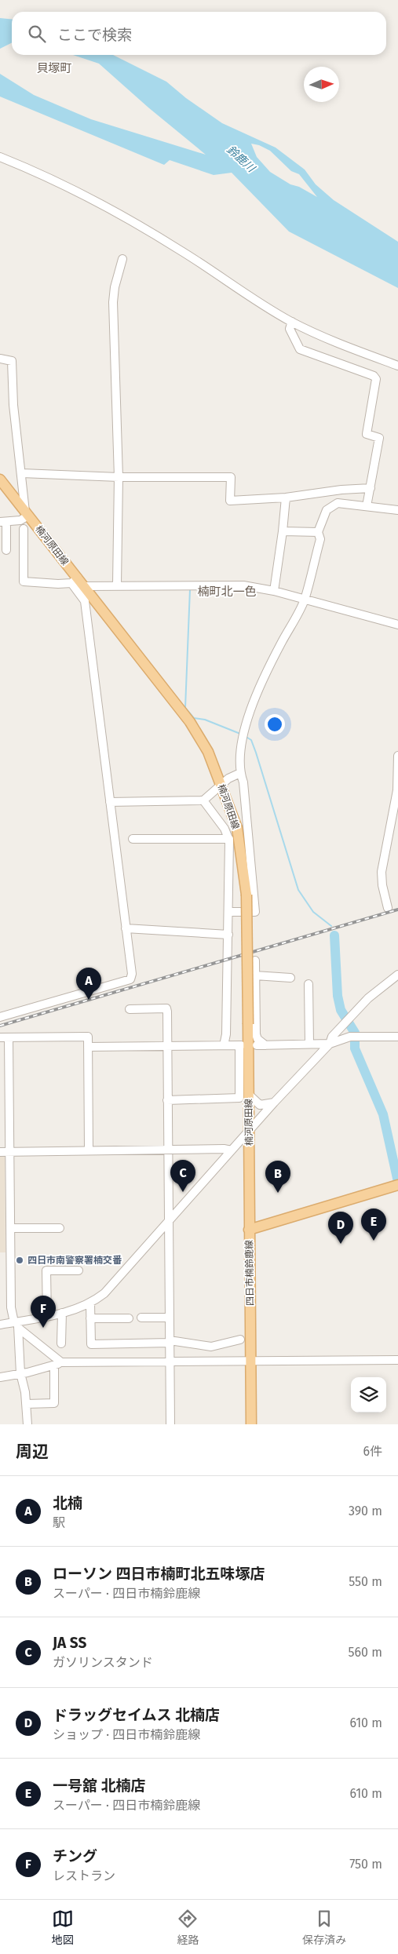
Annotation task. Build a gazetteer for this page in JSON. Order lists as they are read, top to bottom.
{
  "streets": {
    "main road": ["楠河原田線", "四日市楠鈴鹿線"]
  },
  "crossings": [
    ["楠河原田線", "四日市楠鈴鹿線"]
  ],
  "districts": ["貝塚町", "楠町北一色"],
  "water": ["鈴鹿川"],
  "places": ["四日市南警察署楠交番"],
  "north": "right",
  "page": {
    "search": "ここで検索",
    "pins": [
      "A",
      "C",
      "B",
      "E",
      "D",
      "F"
    ],
    "heading": ["周辺", "6件"],
    "list": [
      {
        "mark": "A",
        "name": "北楠",
        "note": "駅",
        "value": "390 m"
      },
      {
        "mark": "B",
        "name": "ローソン 四日市楠町北五味塚店",
        "note": "スーパー · 四日市楠鈴鹿線",
        "value": "550 m"
      },
      {
        "mark": "C",
        "name": "JA SS",
        "note": "ガソリンスタンド",
        "value": "560 m"
      },
      {
        "mark": "D",
        "name": "ドラッグセイムス 北楠店",
        "note": "ショップ · 四日市楠鈴鹿線",
        "value": "610 m"
      },
      {
        "mark": "E",
        "name": "一号舘 北楠店",
        "note": "スーパー · 四日市楠鈴鹿線",
        "value": "610 m"
      },
      {
        "mark": "F",
        "name": "チング",
        "note": "レストラン",
        "value": "750 m"
      }
    ],
    "nav": ["地図", "経路", "保存済み"]
  }
}
